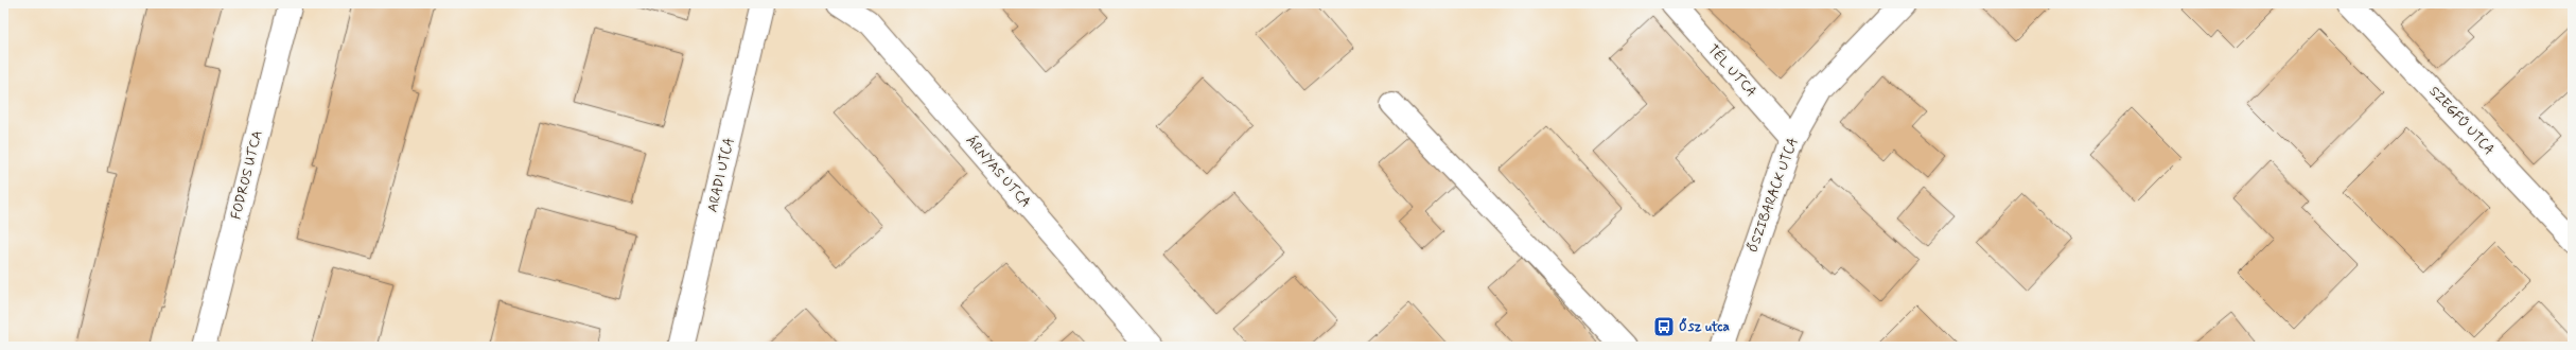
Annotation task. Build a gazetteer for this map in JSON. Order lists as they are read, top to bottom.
{
  "streets": {
    "street": [
      "TÉL UTCA",
      "SZEGFŰ UTCA",
      "ÁRNYAS UTCA",
      "FODROS UTCA",
      "ARADI UTCA",
      "ŐSZIBARACK UTCA"
    ]
  },
  "crossings": [
    ["TÉL UTCA", "ŐSZIBARACK UTCA"]
  ],
  "places": {
    "bus stop": ["Ősz utca"]
  }
}
